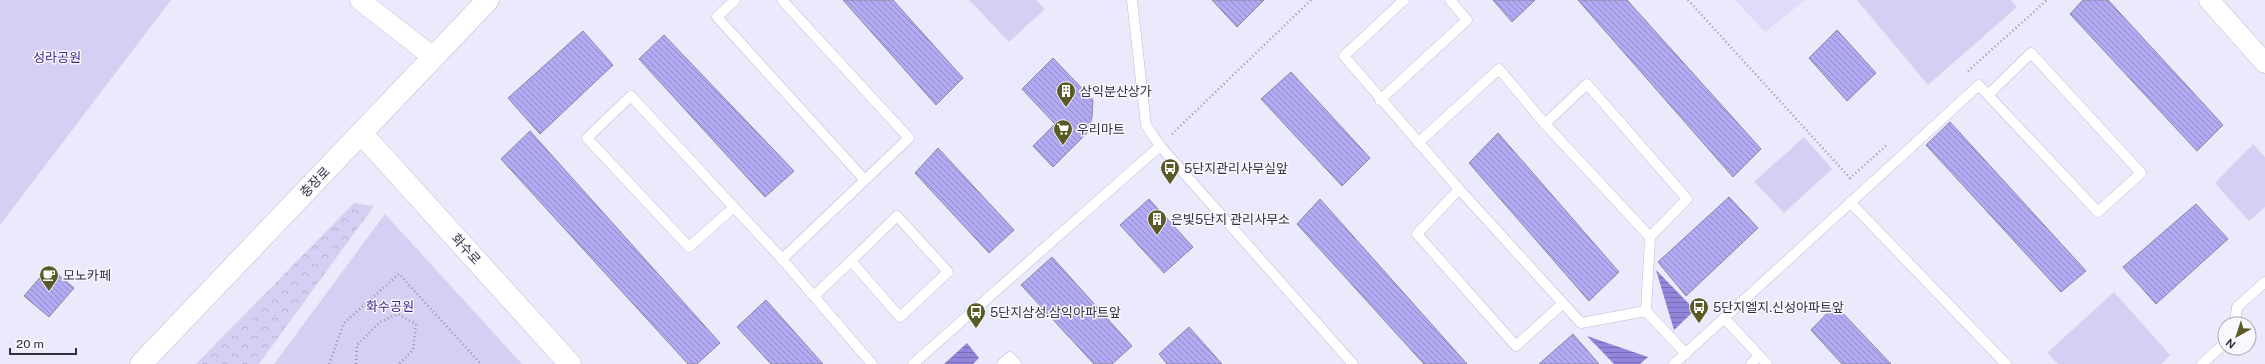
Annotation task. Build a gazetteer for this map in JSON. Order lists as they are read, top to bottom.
{
  "streets": {
    "main road": ["충장로", "화수로"]
  },
  "crossings": [
    ["충장로", "화수로"]
  ],
  "parks": ["성라공원", "화수공원"],
  "places": {
    "building": ["삼익분산상가", "은빛5단지 관리사무소"],
    "supermarket": ["우리마트"],
    "bus stop": ["5단지관리사무실앞", "5단지엘지.신성아파트앞", "5단지삼성.삼익아파트앞"],
    "cafe": ["모노카페"]
  },
  "scale_bar": "20 m",
  "north": "bottom left"
}
